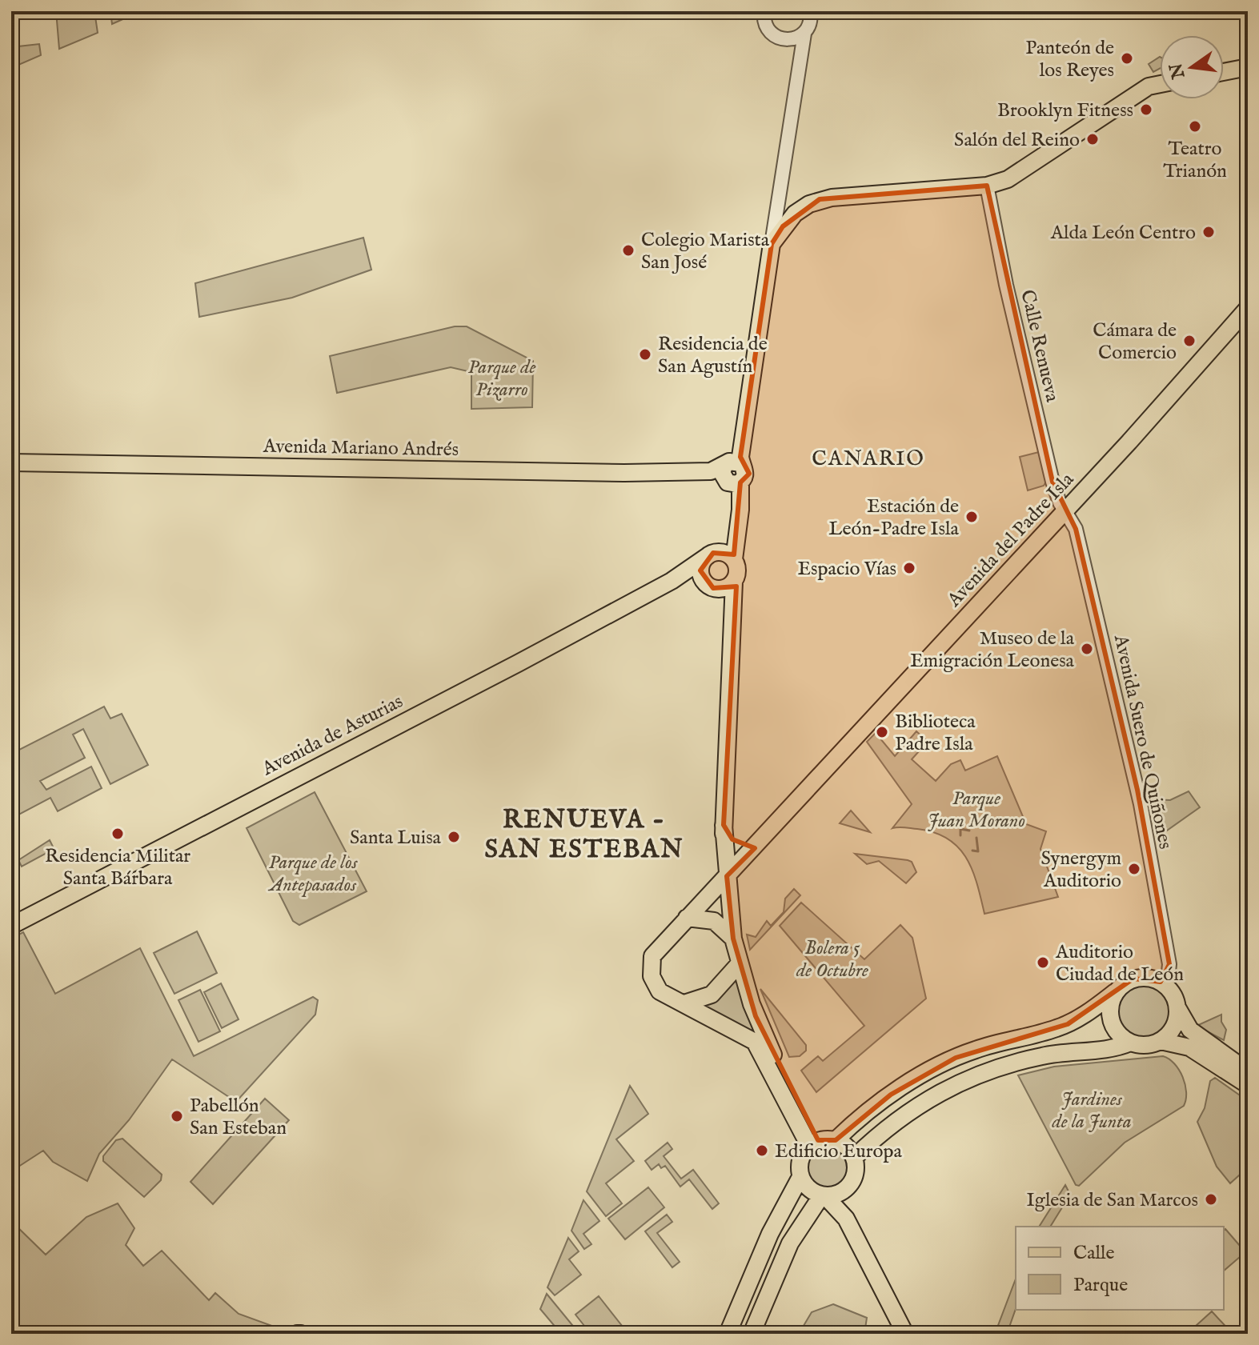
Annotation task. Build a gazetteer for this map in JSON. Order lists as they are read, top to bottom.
{
  "streets": {
    "main road": ["Avenida Mariano Andrés", "Avenida del Padre Isla", "Avenida de Asturias"],
    "street": ["Calle Renueva", "Avenida Suero de Quiñones"]
  },
  "crossings": [
    ["Calle Renueva", "Avenida del Padre Isla"],
    ["Calle Renueva", "Avenida Suero de Quiñones"],
    ["Avenida del Padre Isla", "Avenida Suero de Quiñones"]
  ],
  "districts": ["CANARIO", "RENUEVA - SAN ESTEBAN"],
  "parks": [
    "Parque de Pizarro",
    "Parque Juan Morano",
    "Parque de los Antepasados",
    "Bolera 5 de Octubre",
    "Jardines de la Junta"
  ],
  "places": [
    "Panteón de los Reyes",
    "Brooklyn Fitness",
    "Teatro Trianón",
    "Salón del Reino",
    "Alda León Centro",
    "Colegio Marista San José",
    "Cámara de Comercio",
    "Residencia de San Agustín",
    "Estación de León-Padre Isla",
    "Espacio Vías",
    "Museo de la Emigración Leonesa",
    "Biblioteca Padre Isla",
    "Residencia Militar Santa Bárbara",
    "Santa Luisa",
    "Synergym Auditorio",
    "Auditorio Ciudad de León",
    "Pabellón San Esteban",
    "Edificio Europa",
    "Iglesia de San Marcos"
  ],
  "legend": ["Calle", "Parque"],
  "north": "left"
}
